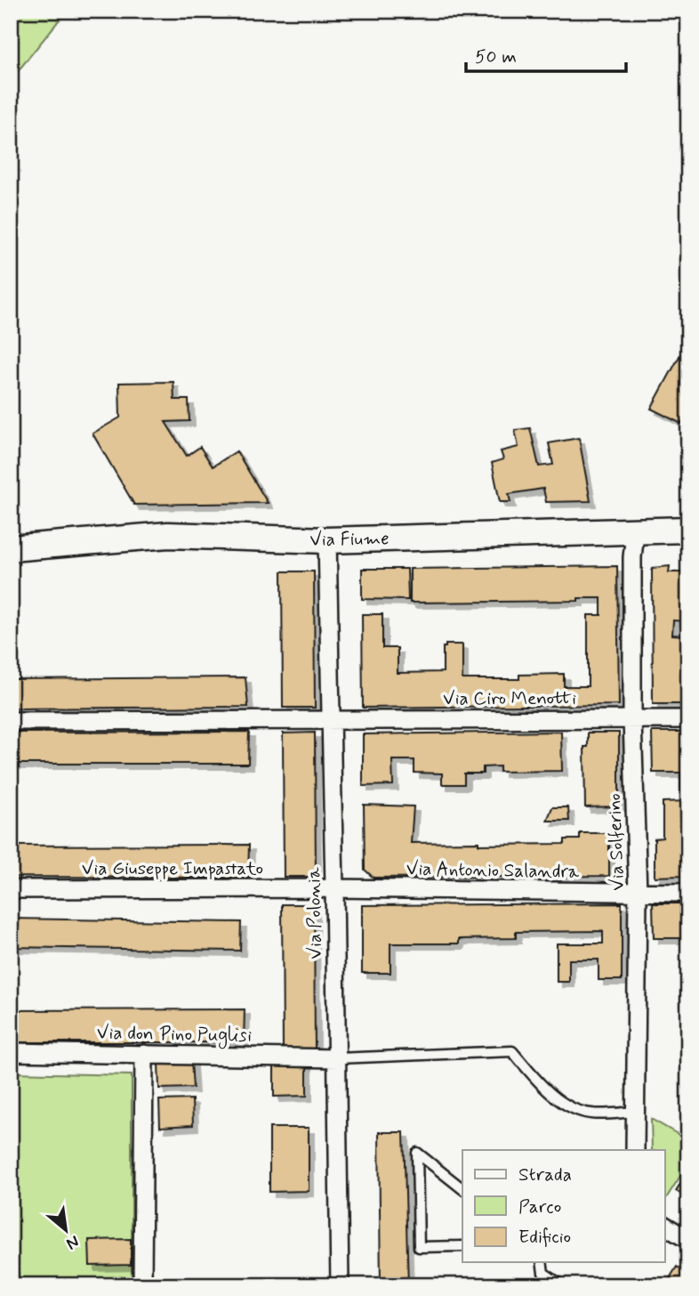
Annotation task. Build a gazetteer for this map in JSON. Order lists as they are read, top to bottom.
{
  "streets": {
    "main road": ["Via Fiume"],
    "street": [
      "Via Ciro Menotti",
      "Via Solferino",
      "Via Giuseppe Impastato",
      "Via Antonio Salandra",
      "Via Polonia",
      "Via don Pino Puglisi"
    ]
  },
  "crossings": [
    ["Via Fiume", "Via Solferino"],
    ["Via Fiume", "Via Polonia"],
    ["Via Ciro Menotti", "Via Solferino"],
    ["Via Ciro Menotti", "Via Polonia"],
    ["Via Solferino", "Via Antonio Salandra"],
    ["Via Giuseppe Impastato", "Via Antonio Salandra"],
    ["Via Giuseppe Impastato", "Via Polonia"],
    ["Via Antonio Salandra", "Via Polonia"],
    ["Via Polonia", "Via don Pino Puglisi"]
  ],
  "legend": ["Strada", "Parco", "Edificio"],
  "scale_bar": "50 m",
  "north": "bottom right"
}
